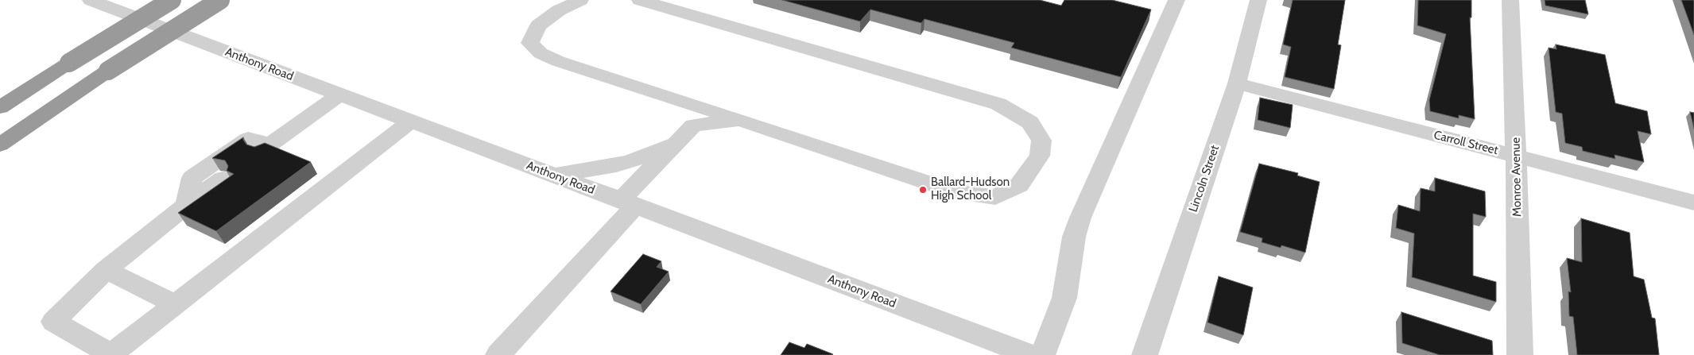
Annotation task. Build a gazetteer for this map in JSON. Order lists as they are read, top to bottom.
{
  "streets": {
    "street": [
      "Anthony Road",
      "Carroll Street",
      "Monroe Avenue",
      "Lincoln Street"
    ]
  },
  "crossings": [
    ["Carroll Street", "Monroe Avenue"],
    ["Carroll Street", "Lincoln Street"]
  ],
  "places": ["Ballard-Hudson High School"]
}
